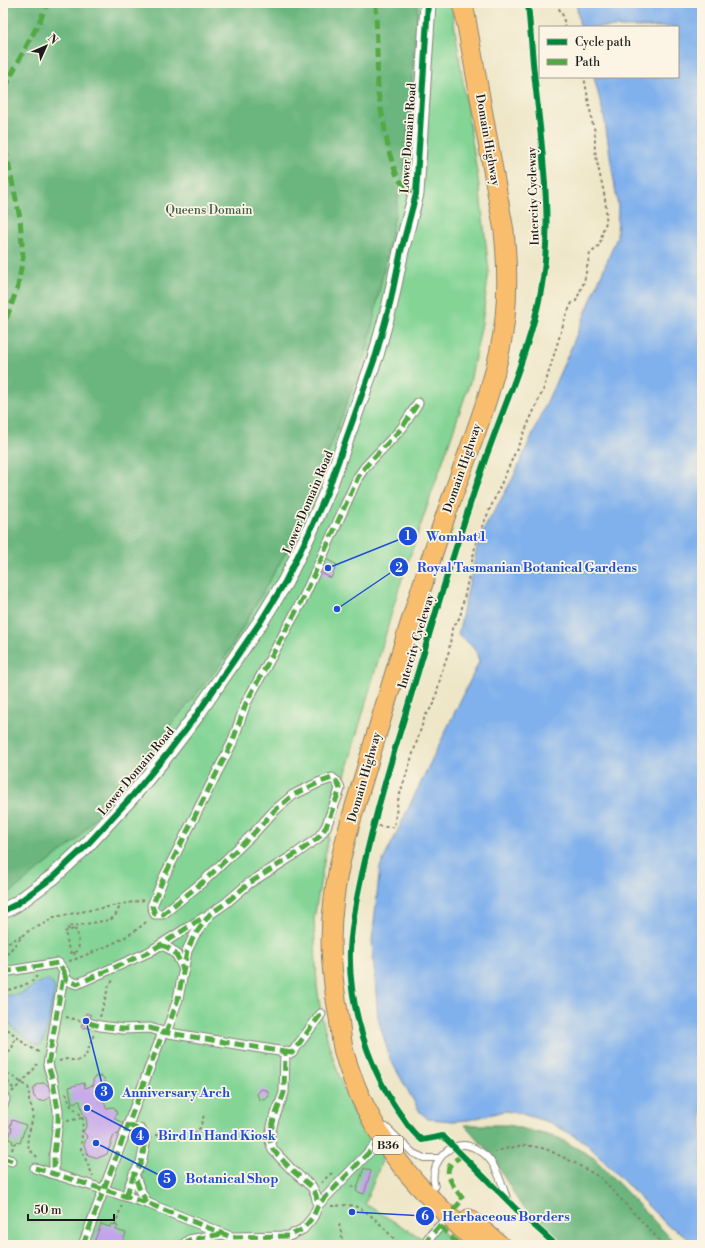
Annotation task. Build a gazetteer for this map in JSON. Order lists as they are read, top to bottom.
{
  "streets": {
    "main road": ["Domain Highway", "B36"],
    "street": ["Lower Domain Road"],
    "cycle path": ["Intercity Cycleway"]
  },
  "parks": ["Queens Domain"],
  "places": [
    "Wombat 1",
    "Royal Tasmanian Botanical Gardens",
    "Anniversary Arch",
    "Bird In Hand Kiosk",
    "Botanical Shop",
    "Herbaceous Borders"
  ],
  "legend": ["Cycle path", "Path"],
  "scale_bar": "50 m",
  "north": "top right"
}
